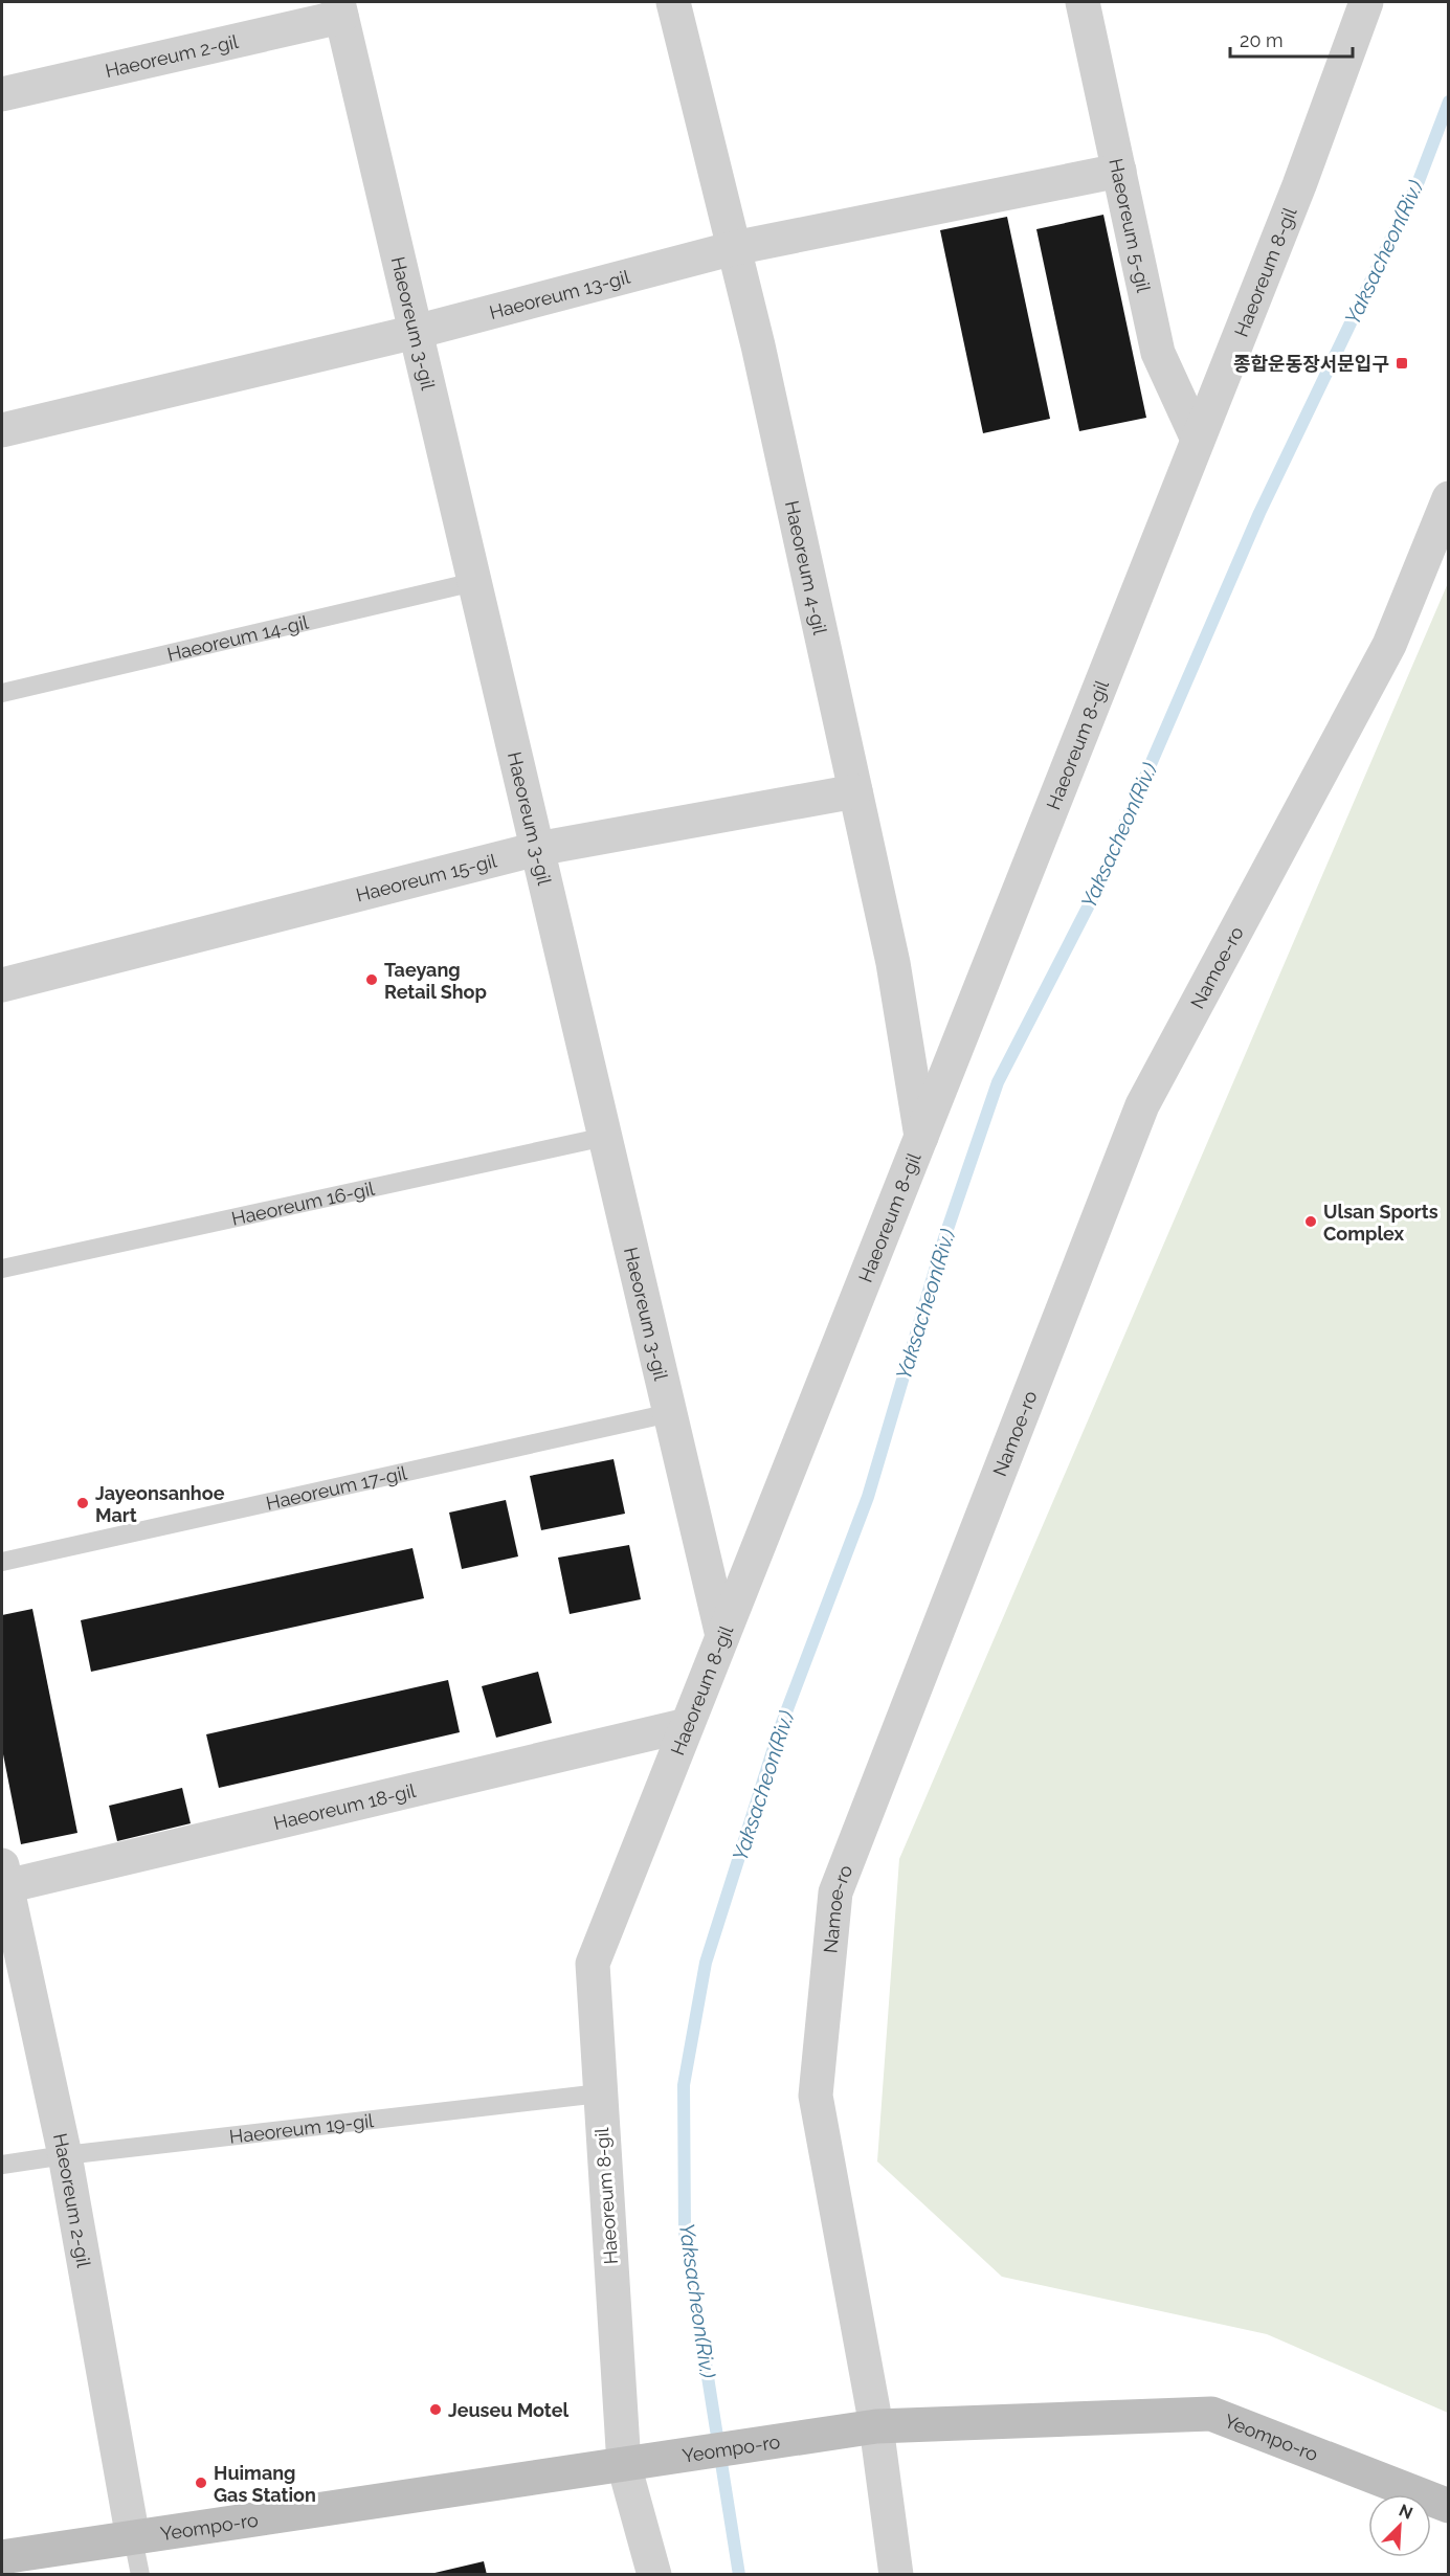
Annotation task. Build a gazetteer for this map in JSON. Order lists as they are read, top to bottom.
{
  "streets": {
    "main road": ["Yeompo-ro"],
    "street": [
      "Haeoreum 2-gil",
      "Haeoreum 5-gil",
      "Haeoreum 8-gil",
      "Haeoreum 13-gil",
      "Haeoreum 3-gil",
      "Haeoreum 4-gil",
      "Haeoreum 15-gil",
      "Namoe-ro",
      "Haeoreum 18-gil"
    ],
    "lane": [
      "Haeoreum 14-gil",
      "Haeoreum 16-gil",
      "Haeoreum 17-gil",
      "Haeoreum 19-gil"
    ]
  },
  "crossings": [
    ["Haeoreum 2-gil", "Haeoreum 3-gil"],
    ["Haeoreum 2-gil", "Haeoreum 18-gil"],
    ["Haeoreum 2-gil", "Haeoreum 19-gil"],
    ["Haeoreum 2-gil", "Yeompo-ro"],
    ["Haeoreum 5-gil", "Haeoreum 8-gil"],
    ["Haeoreum 5-gil", "Haeoreum 13-gil"],
    ["Haeoreum 8-gil", "Haeoreum 3-gil"],
    ["Haeoreum 8-gil", "Haeoreum 4-gil"],
    ["Haeoreum 8-gil", "Haeoreum 18-gil"],
    ["Haeoreum 8-gil", "Haeoreum 19-gil"],
    ["Haeoreum 8-gil", "Yeompo-ro"],
    ["Haeoreum 13-gil", "Haeoreum 3-gil"],
    ["Haeoreum 13-gil", "Haeoreum 4-gil"],
    ["Haeoreum 3-gil", "Haeoreum 14-gil"],
    ["Haeoreum 3-gil", "Haeoreum 15-gil"],
    ["Haeoreum 3-gil", "Haeoreum 16-gil"],
    ["Haeoreum 3-gil", "Haeoreum 17-gil"],
    ["Haeoreum 4-gil", "Haeoreum 15-gil"],
    ["Namoe-ro", "Yeompo-ro"]
  ],
  "water": ["Yaksacheon(Riv.)"],
  "places": {
    "transit": ["종합운동장서문입구"],
    "other": [
      "Taeyang Retail Shop",
      "Ulsan Sports Complex",
      "Jayeonsanhoe Mart",
      "Jeuseu Motel",
      "Huimang Gas Station"
    ]
  },
  "scale_bar": "20 m",
  "north": "top right"
}
